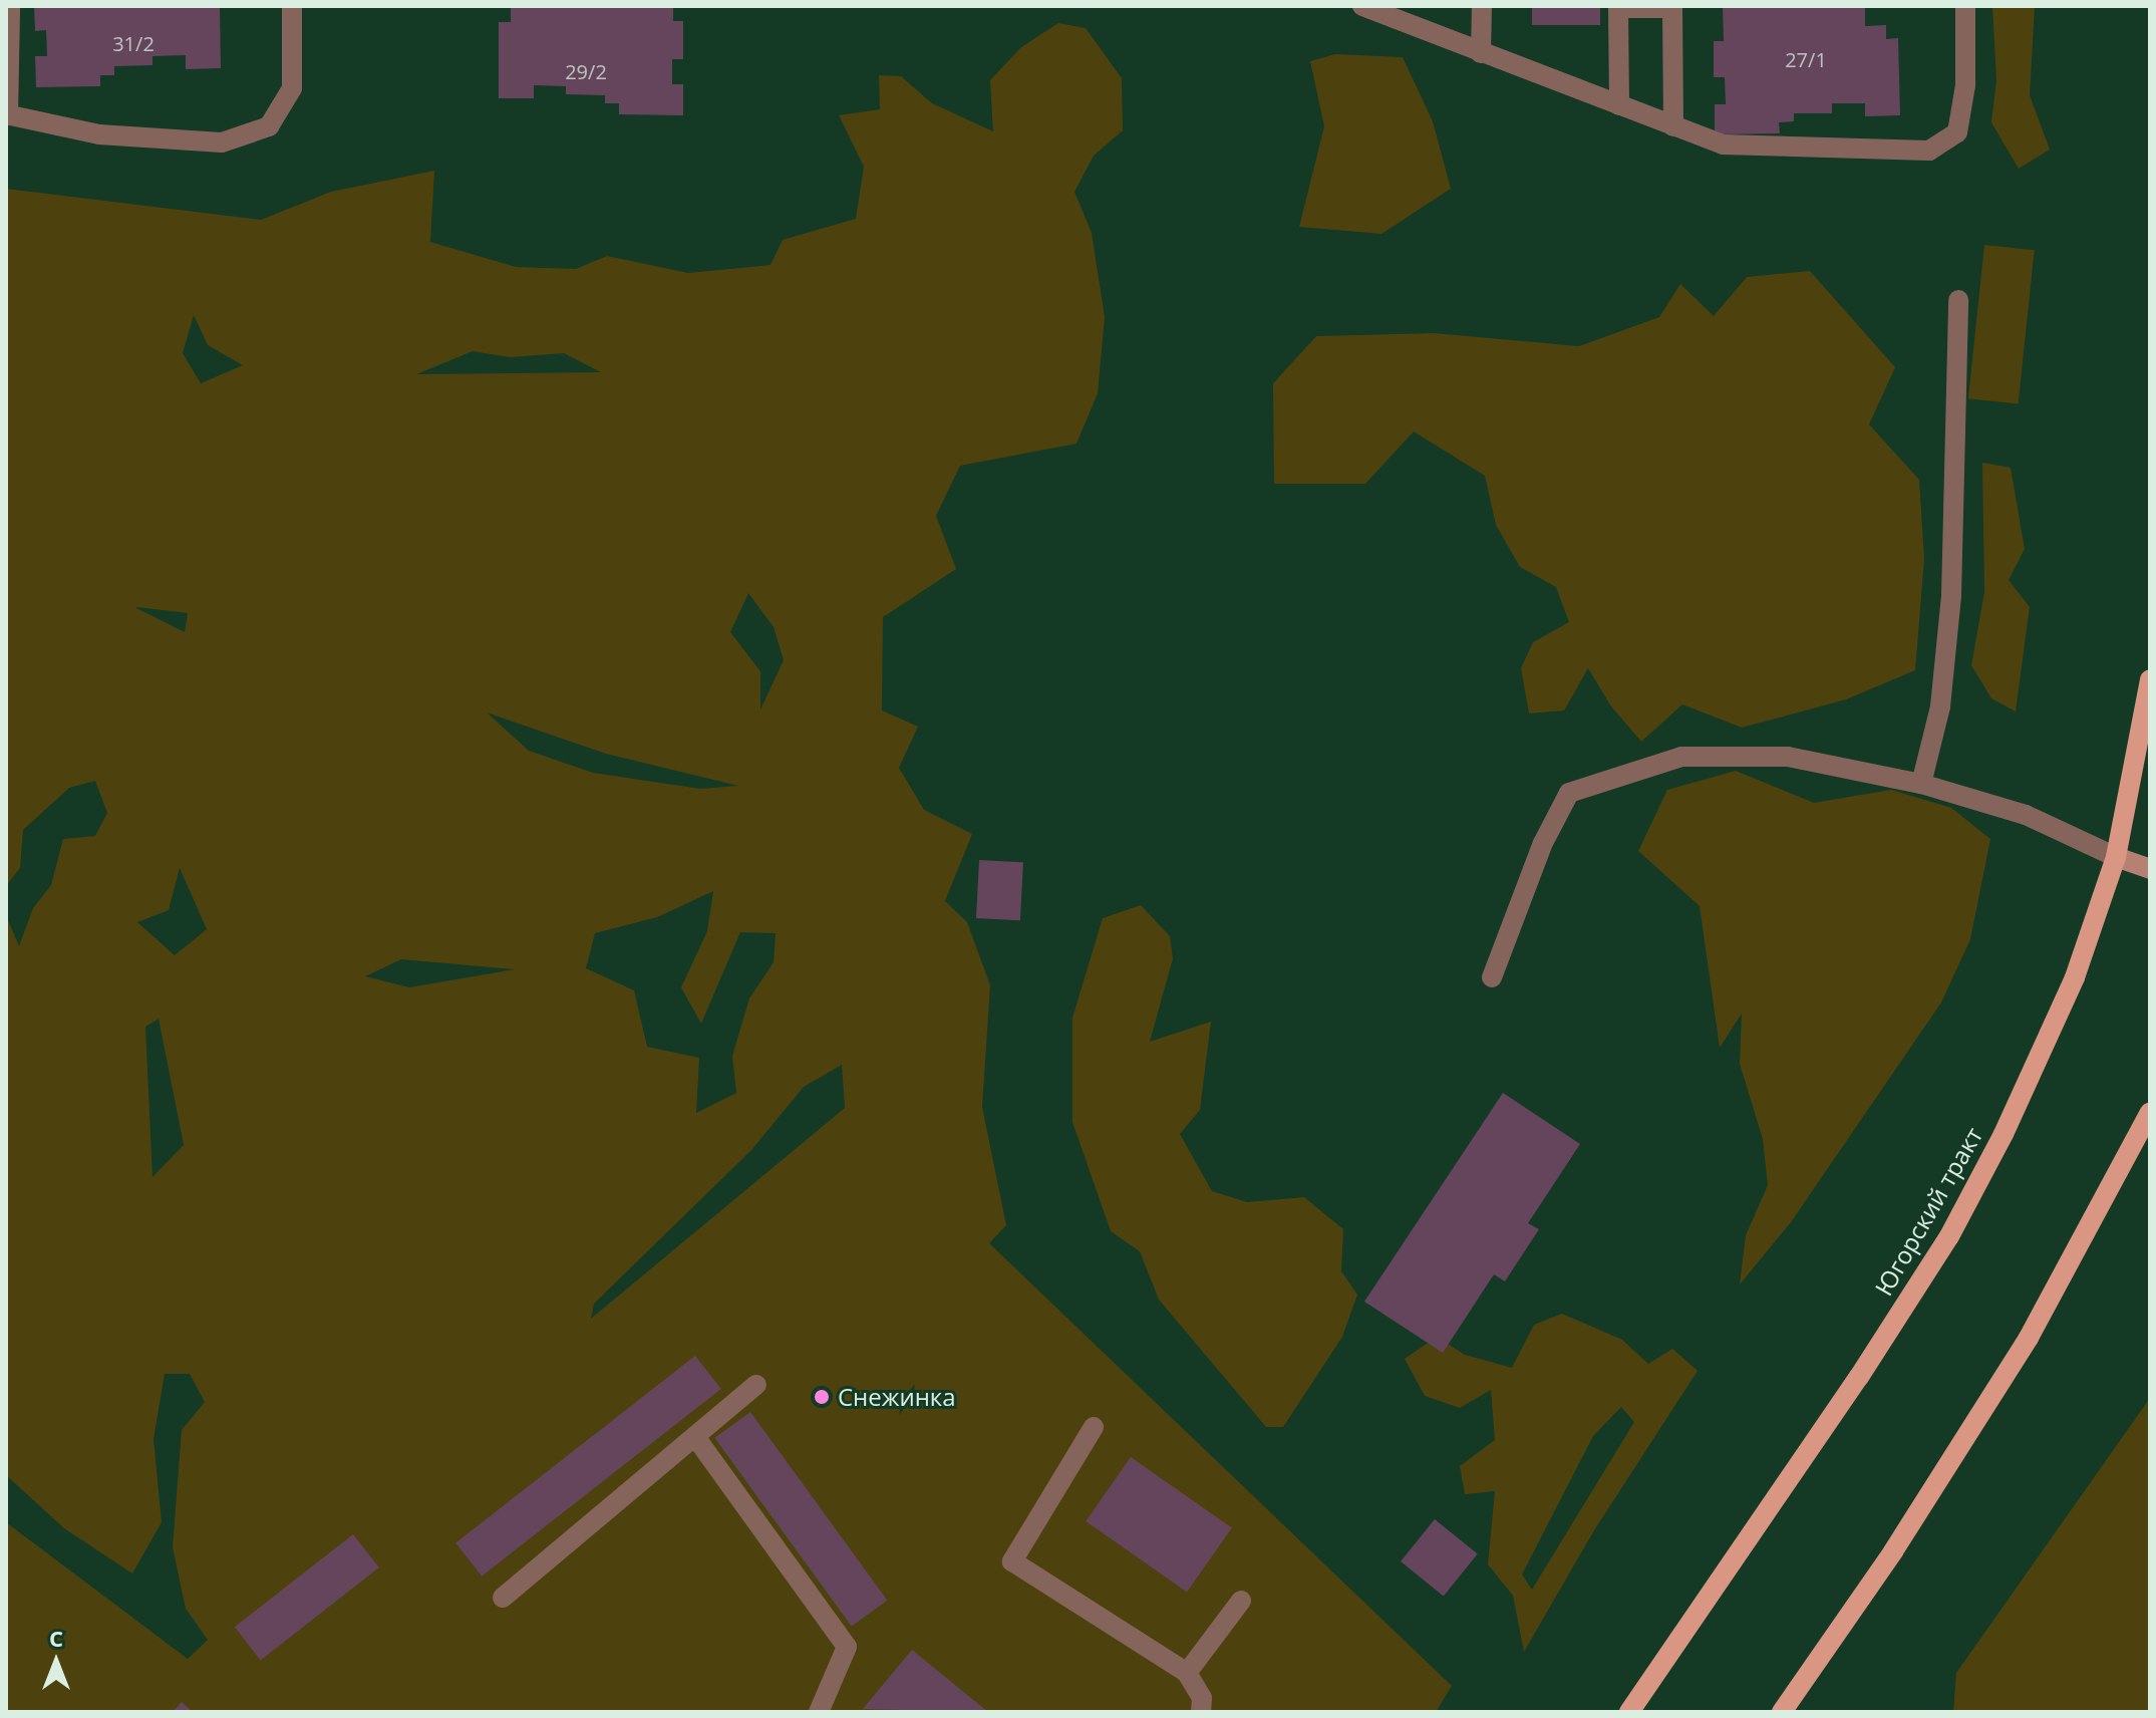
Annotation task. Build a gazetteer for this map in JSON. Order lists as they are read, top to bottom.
{
  "streets": {
    "main road": ["Югорский тракт"]
  },
  "places": ["Снежинка"],
  "house_numbers": ["31/2", "27/1", "29/2"],
  "north": "top"
}
